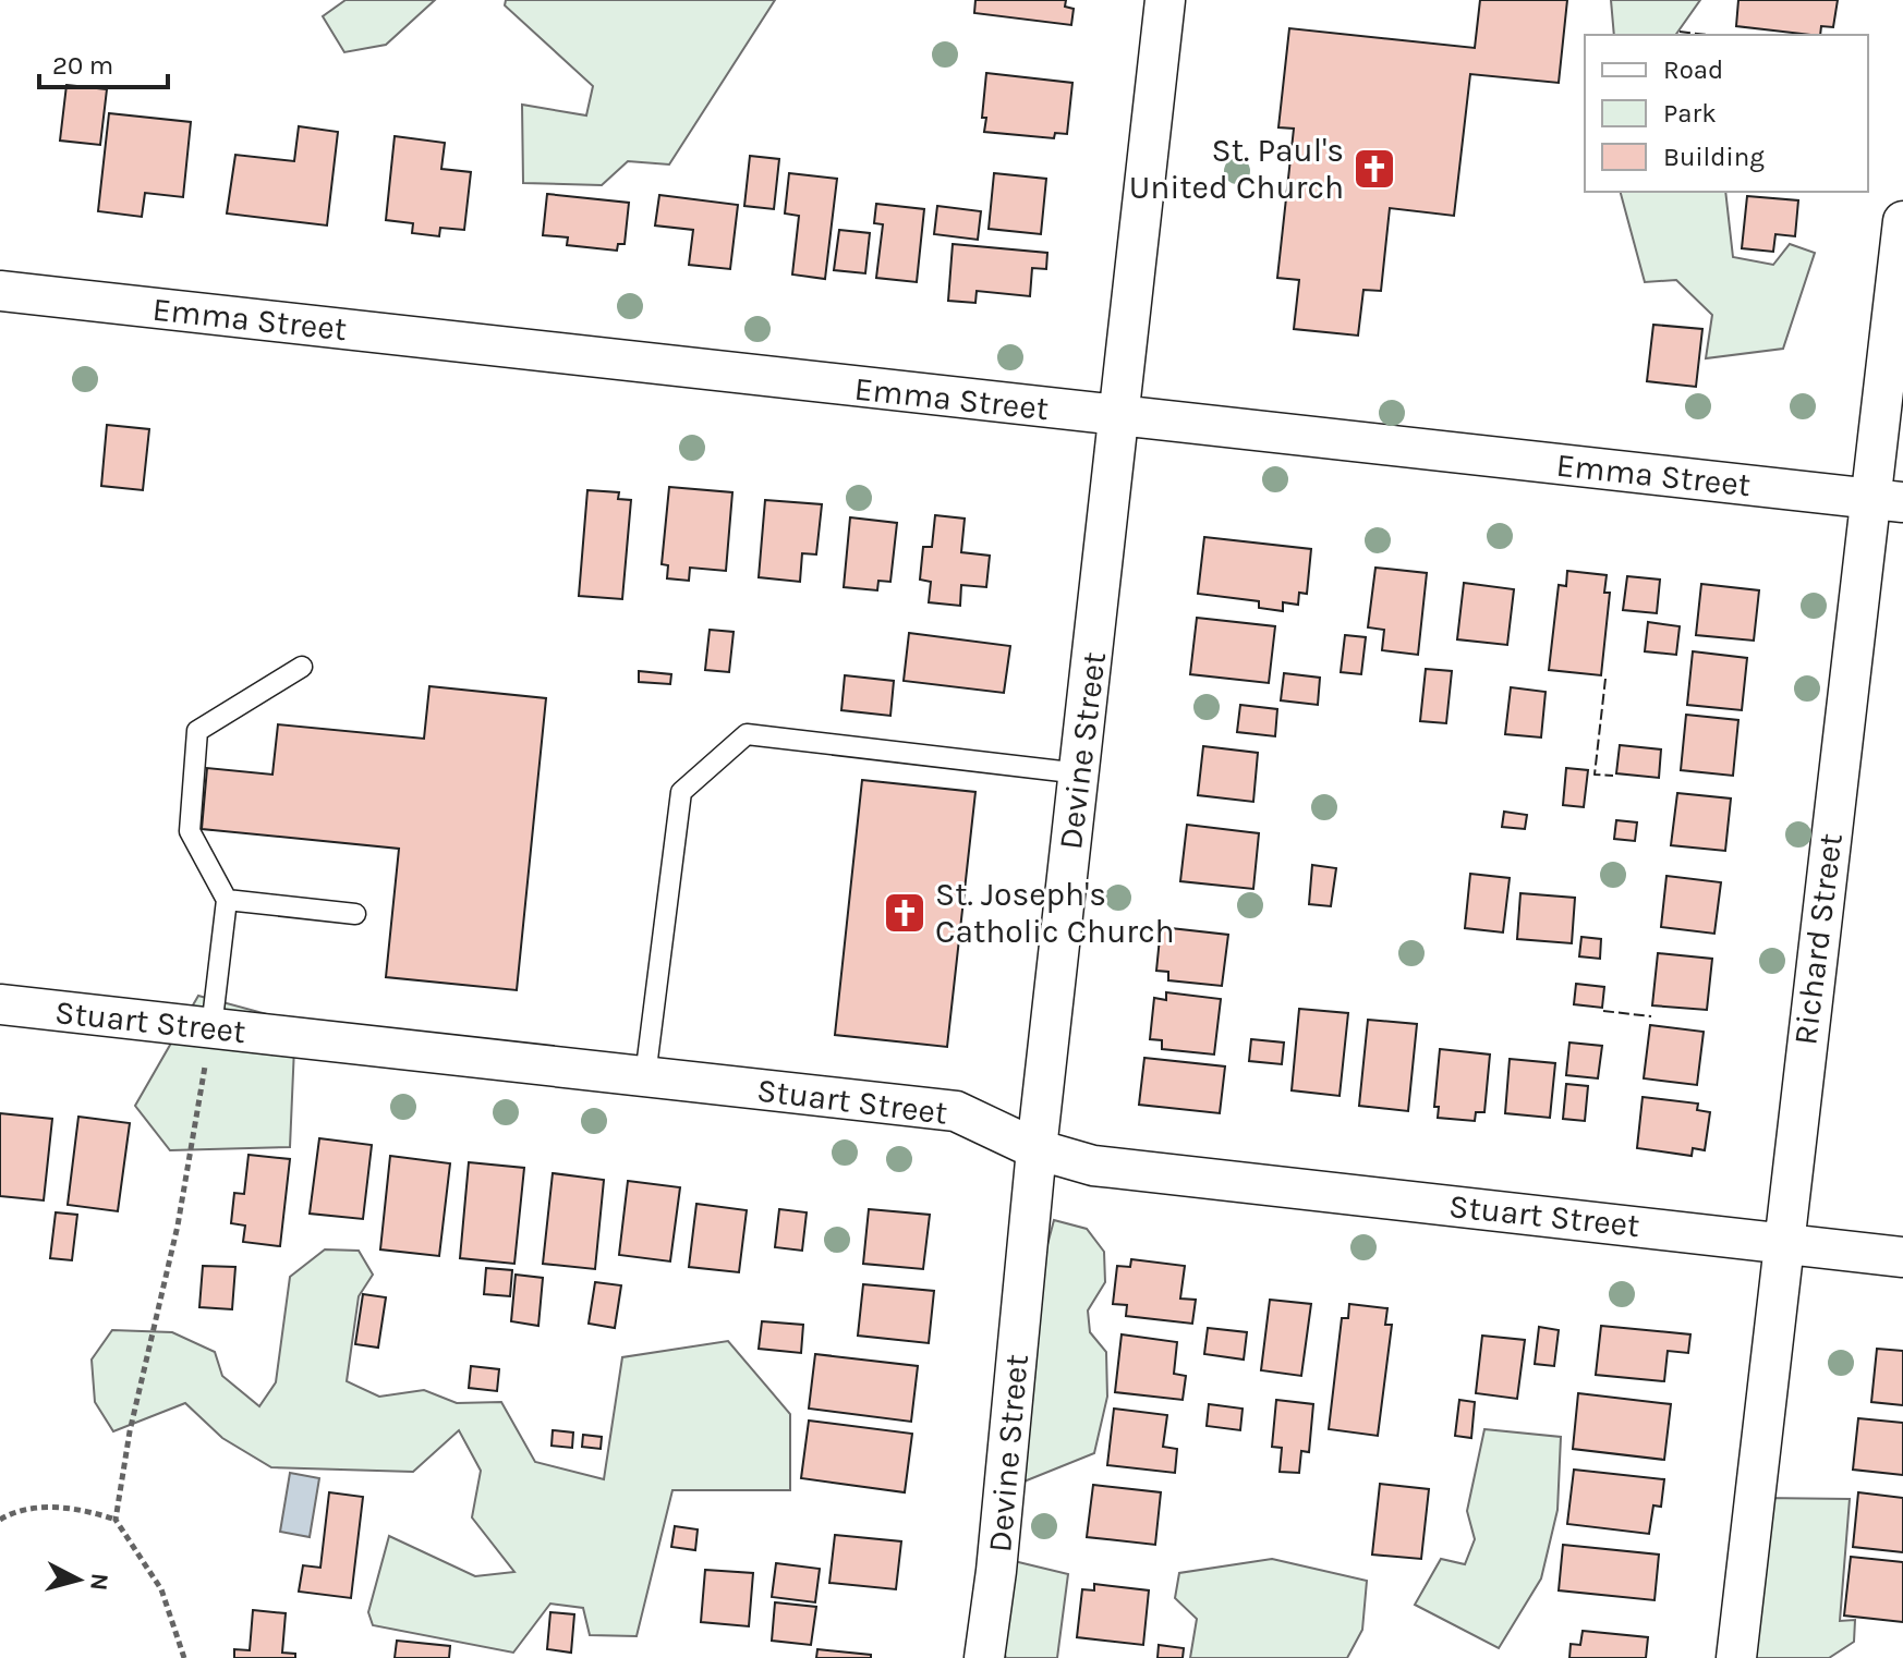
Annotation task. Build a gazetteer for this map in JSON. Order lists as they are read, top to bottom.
{
  "streets": {
    "street": [
      "Emma Street",
      "Devine Street",
      "Richard Street",
      "Stuart Street"
    ]
  },
  "crossings": [
    ["Emma Street", "Devine Street"],
    ["Emma Street", "Richard Street"],
    ["Devine Street", "Stuart Street"],
    ["Richard Street", "Stuart Street"]
  ],
  "places": {
    "church": ["St. Paul's United Church", "St. Joseph's Catholic Church"]
  },
  "legend": ["Road", "Park", "Building"],
  "scale_bar": "20 m",
  "north": "right"
}
